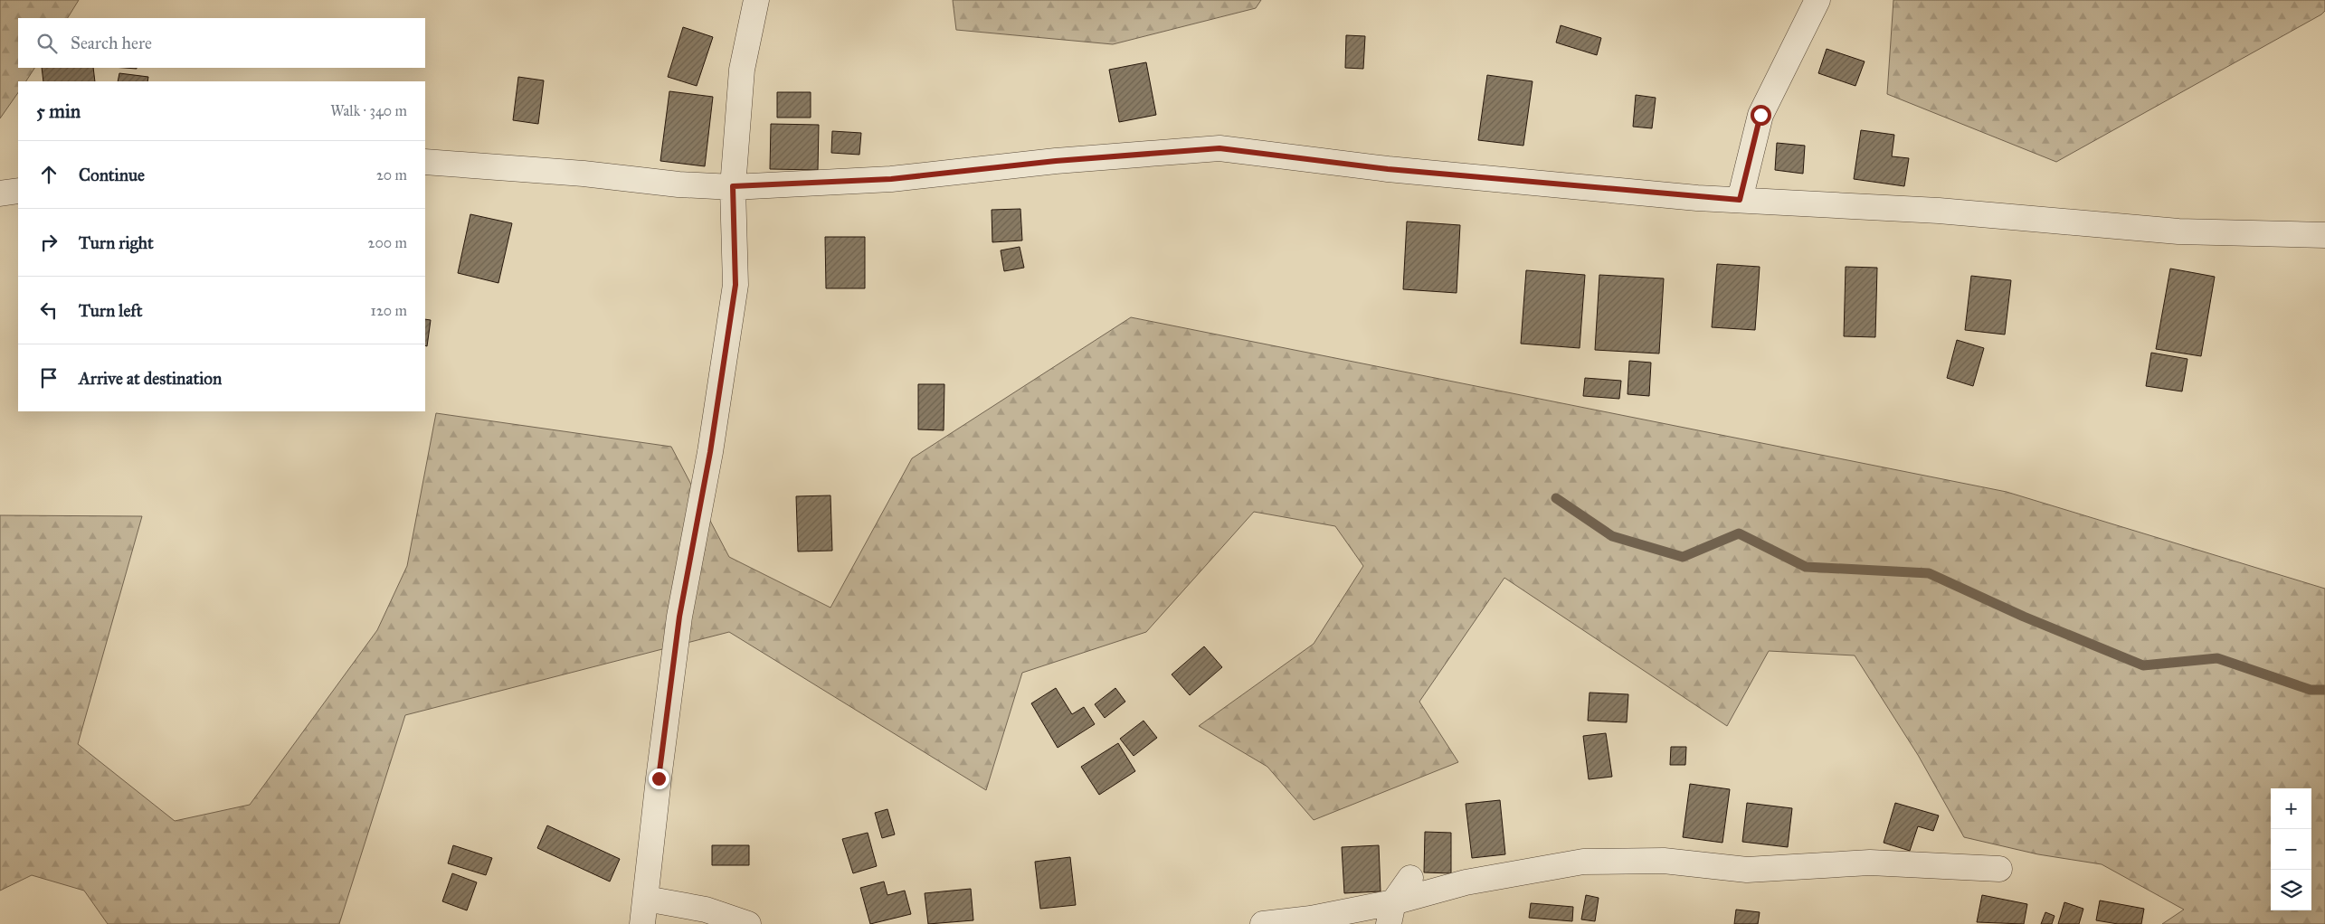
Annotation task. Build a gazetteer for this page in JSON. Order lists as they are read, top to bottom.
{
  "page": {
    "search": "Search here",
    "heading": ["5 min", "Walk · 340 m"],
    "list": [
      ["Continue", "20 m"],
      ["Turn right", "200 m"],
      ["Turn left", "120 m"],
      "Arrive at destination"
    ],
    "map_buttons": ["+", "−"]
  }
}
